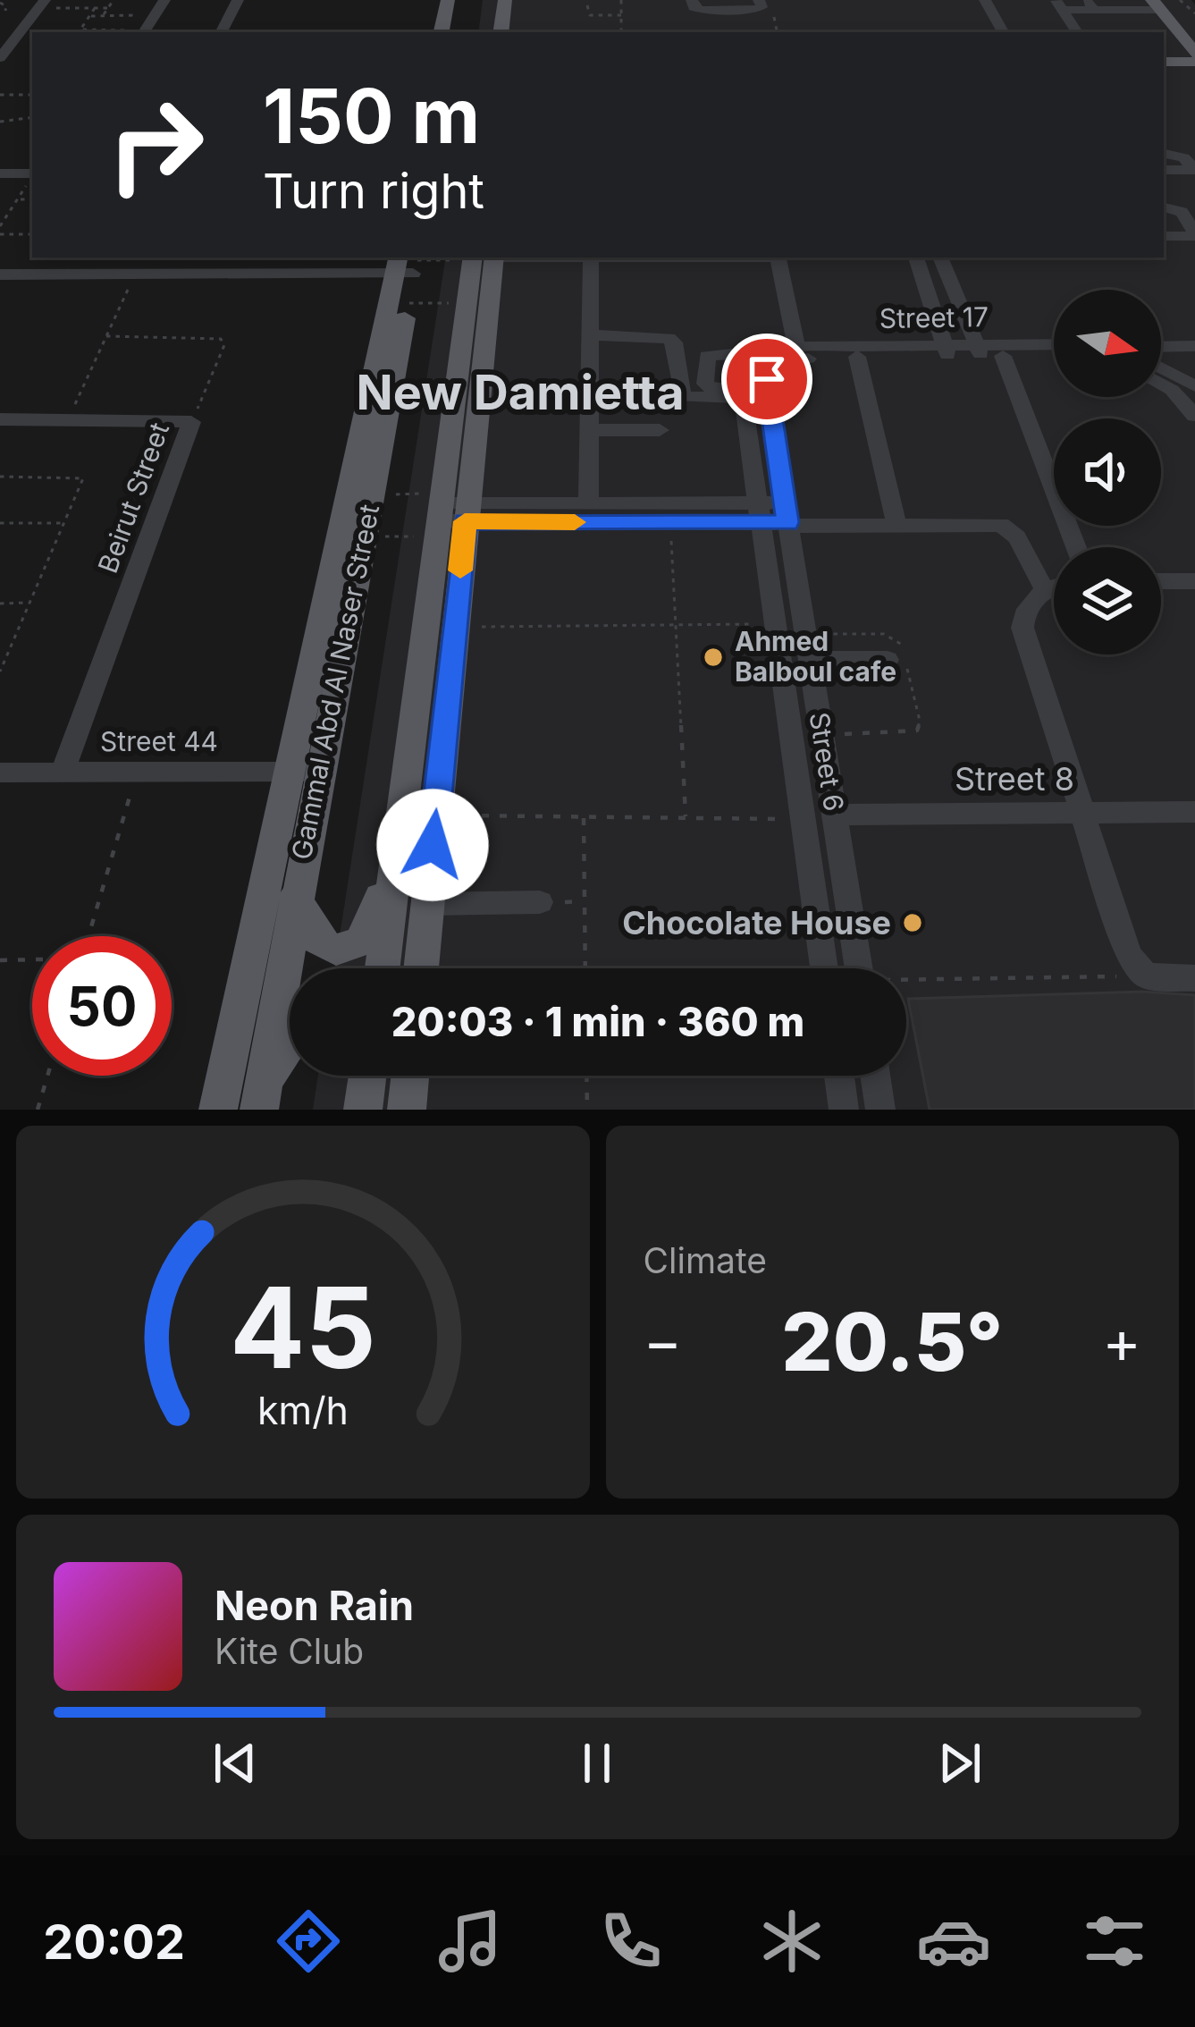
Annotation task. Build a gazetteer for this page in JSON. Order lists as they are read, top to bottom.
{
  "streets": {
    "main road": ["Gammal Abd Al Naser Street"],
    "street": [
      "Street 17",
      "Beirut Street",
      "Street 44",
      "Street 6",
      "Street 8"
    ]
  },
  "crossings": [
    ["Street 17", "Street 6"],
    ["Beirut Street", "Street 44"],
    ["Gammal Abd Al Naser Street", "Street 44"],
    ["Street 6", "Street 8"]
  ],
  "districts": ["New Damietta"],
  "places": ["Ahmed Balboul cafe", "Chocolate House"],
  "north": "right",
  "page": {
    "turn": ["150 m", "Turn right"],
    "limit": "50",
    "trip": "20:03 · 1 min · 360 m",
    "tile": "Climate",
    "heat": ["−", "20.5°", "+"],
    "song": ["Neon Rain", "Kite Club"],
    "tabs": "20:02",
    "gauge": ["45", "km/h"]
  }
}
